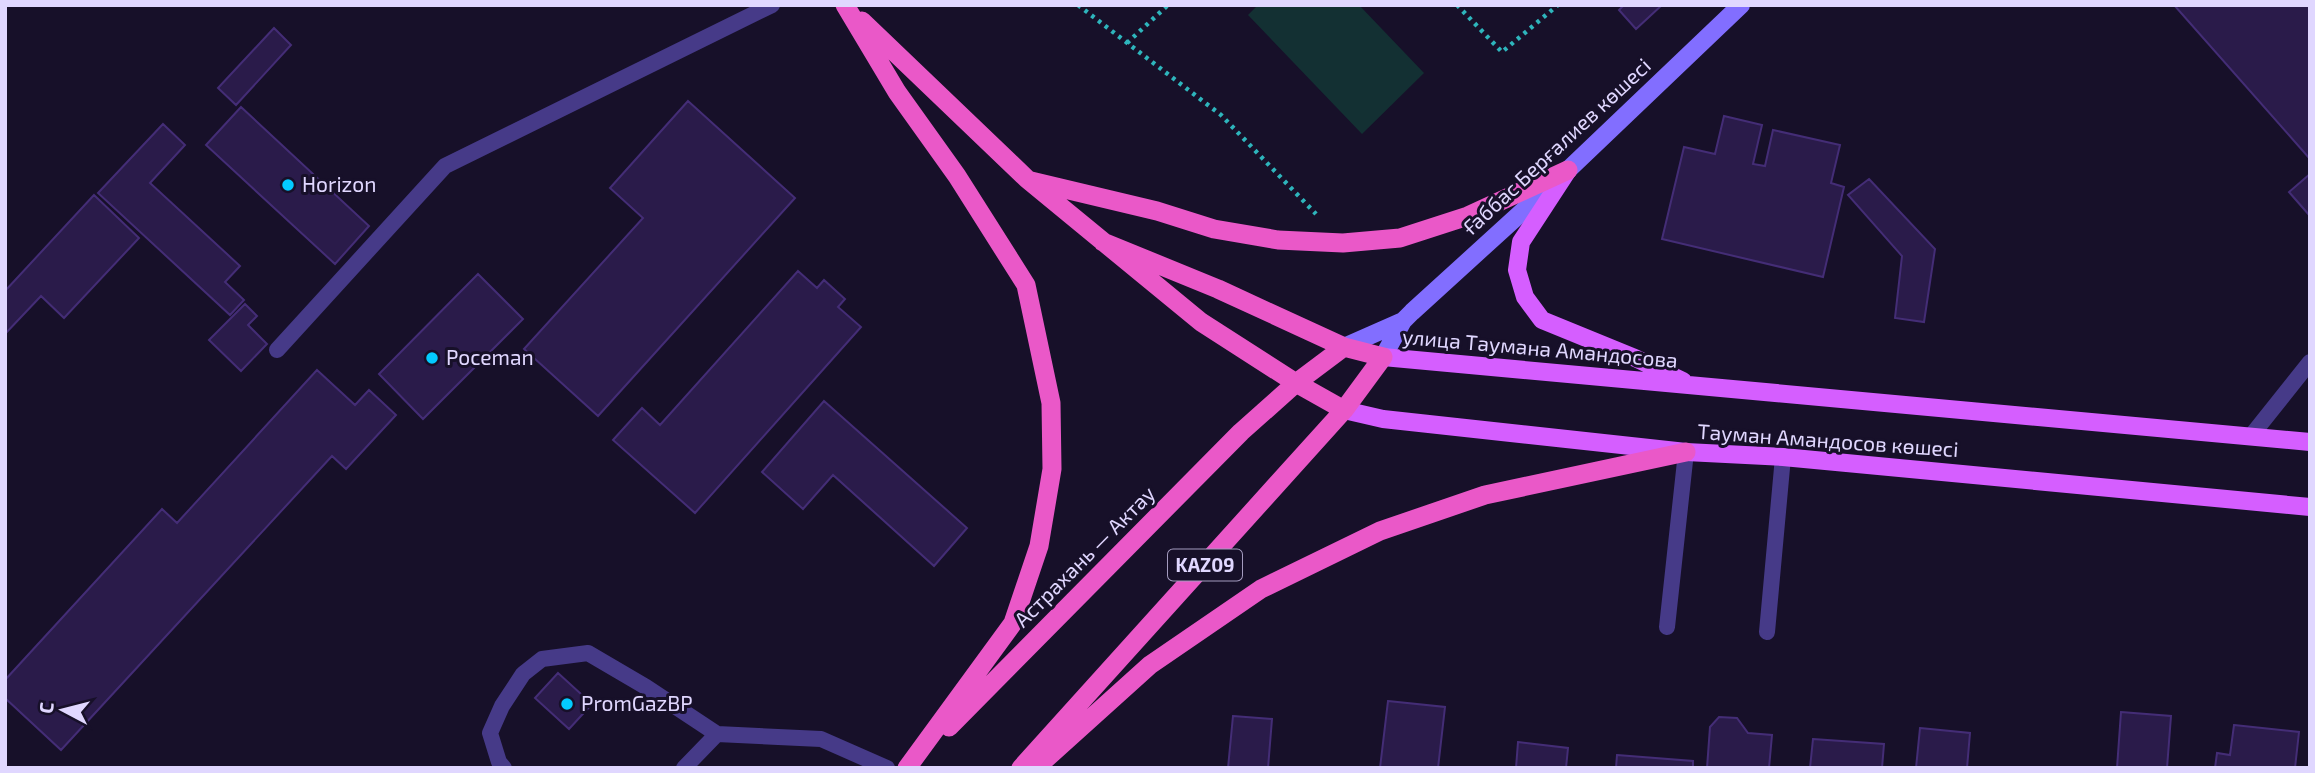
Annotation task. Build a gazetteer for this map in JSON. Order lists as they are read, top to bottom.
{
  "streets": {
    "highway": ["Астрахань — Актау", "KAZ09"],
    "main road": ["Ғаббас Берғалиев көшесі", "улица Таумана Амандосова", "Тауман Амандосов көшесі"]
  },
  "crossings": [
    ["Ғаббас Берғалиев көшесі", "улица Таумана Амандосова"],
    ["Ғаббас Берғалиев көшесі", "Астрахань — Актау"],
    ["Ғаббас Берғалиев көшесі", "KAZ09"],
    ["улица Таумана Амандосова", "Тауман Амандосов көшесі"],
    ["улица Таумана Амандосова", "KAZ09"],
    ["Тауман Амандосов көшесі", "KAZ09"]
  ],
  "places": ["Horizon", "Poceman", "PromGazBP"],
  "north": "left"
}
